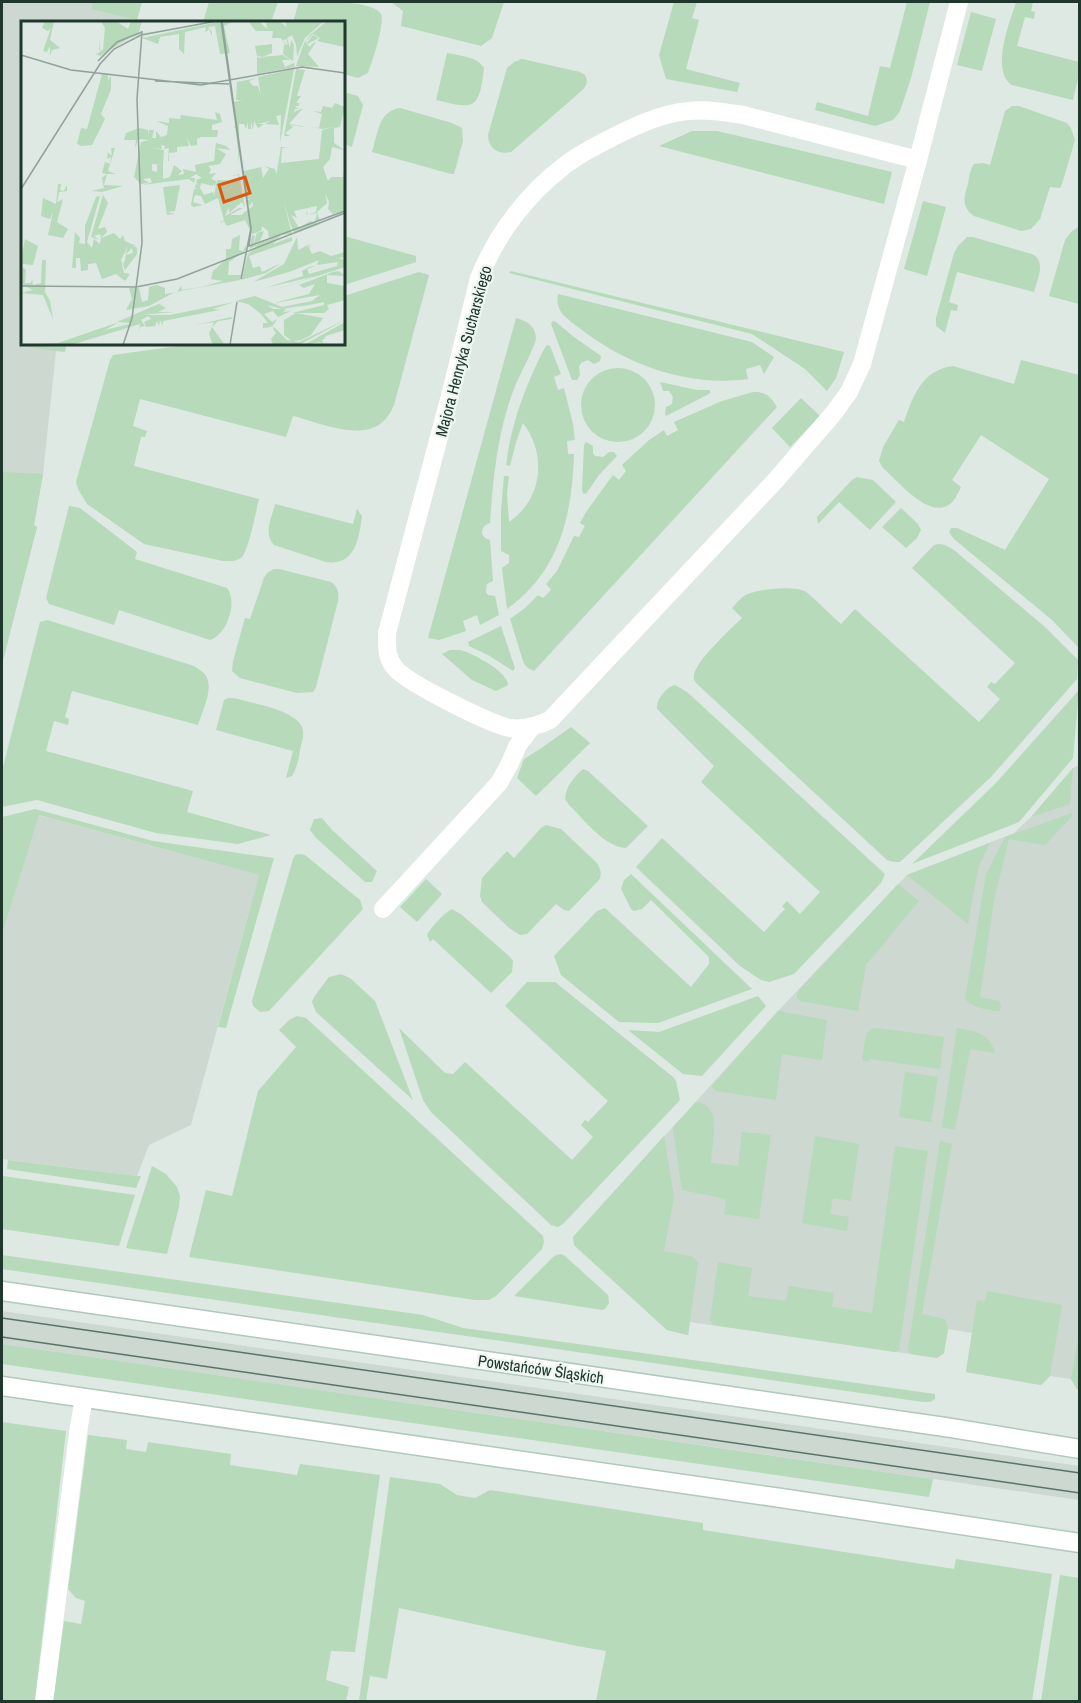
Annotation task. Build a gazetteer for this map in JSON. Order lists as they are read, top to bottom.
{
  "streets": {
    "street": ["Majora Henryka Sucharskiego", "Powstańców Śląskich"]
  }
}
